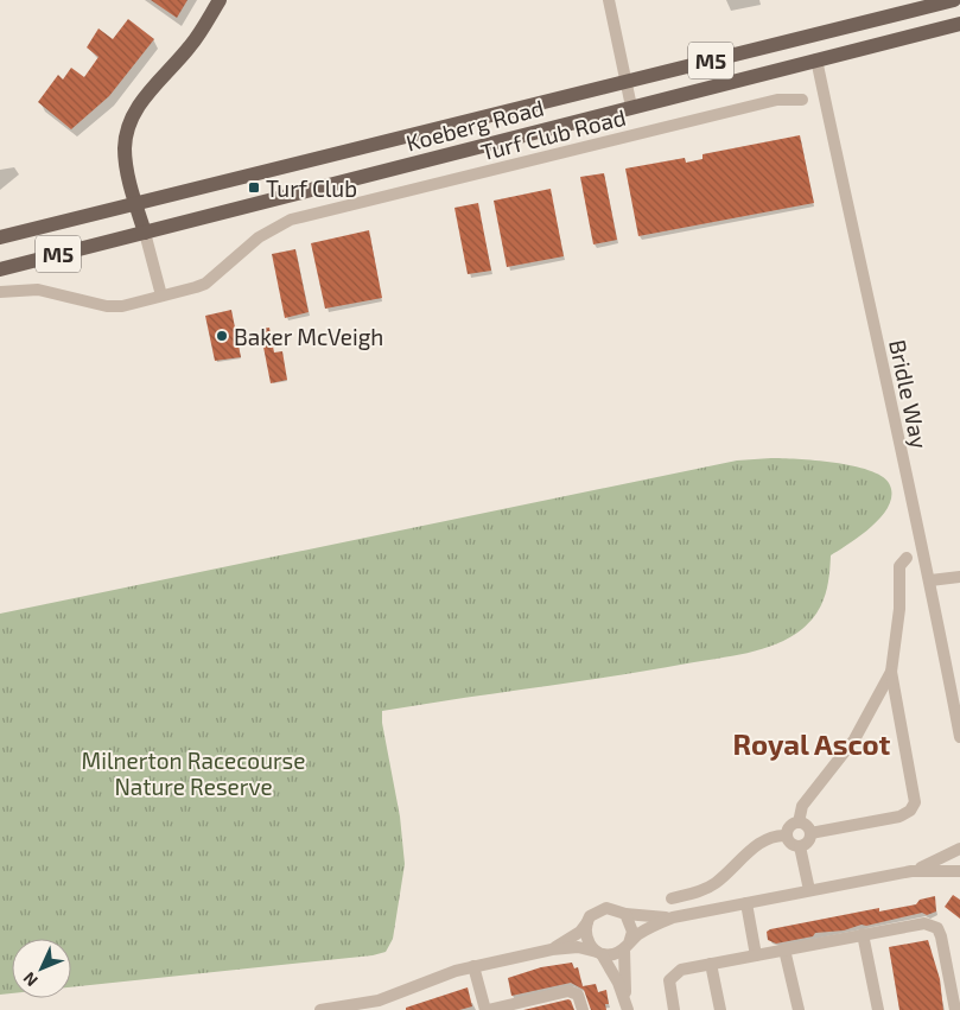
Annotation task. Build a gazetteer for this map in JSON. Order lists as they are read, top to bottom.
{
  "streets": {
    "main road": ["M5", "Koeberg Road"],
    "street": ["Turf Club Road", "Bridle Way"]
  },
  "crossings": [
    ["Koeberg Road", "Bridle Way"]
  ],
  "districts": ["Royal Ascot"],
  "parks": ["Milnerton Racecourse Nature Reserve"],
  "places": {
    "transit": ["Turf Club"],
    "other": ["Baker McVeigh"]
  },
  "north": "bottom left"
}
